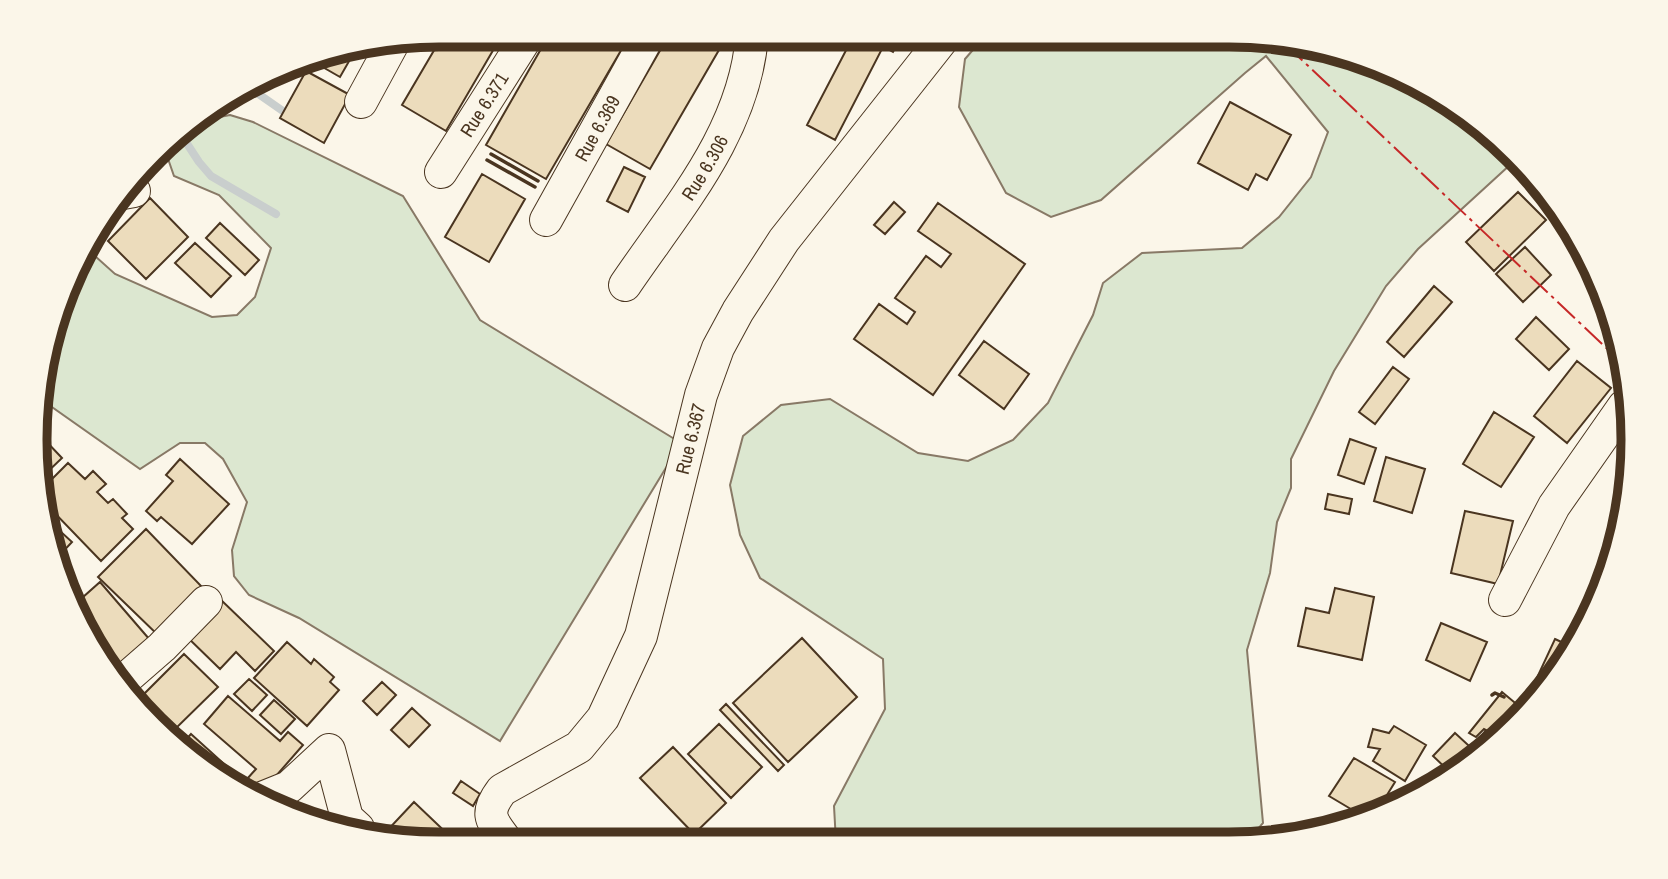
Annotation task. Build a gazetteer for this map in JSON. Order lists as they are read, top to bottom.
{
  "streets": {
    "street": [
      "Rue 6.371",
      "Rue 6.369",
      "Rue 6.306",
      "Rue 6.367"
    ]
  }
}
